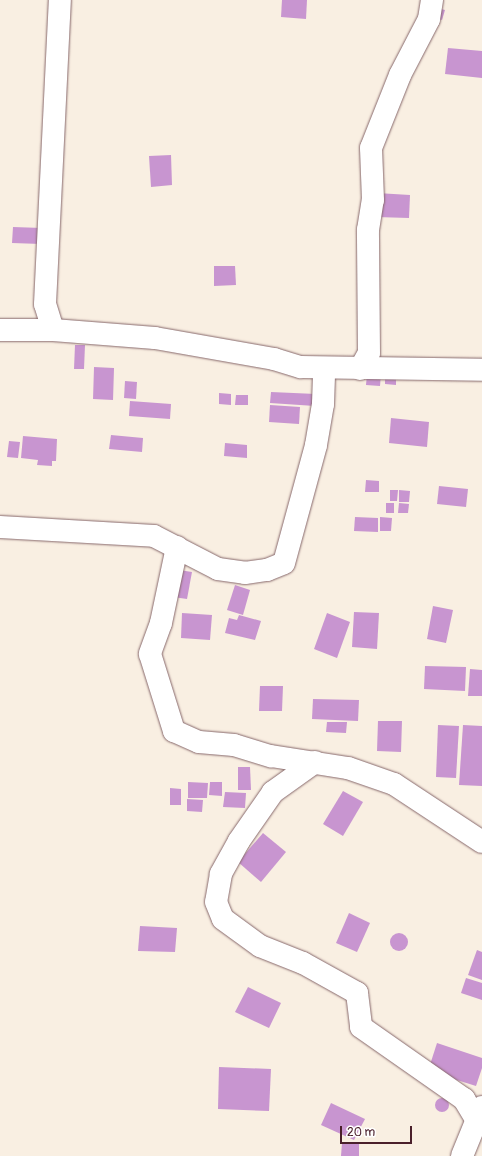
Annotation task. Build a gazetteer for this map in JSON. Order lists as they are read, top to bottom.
{
  "scale_bar": "20 m"
}
